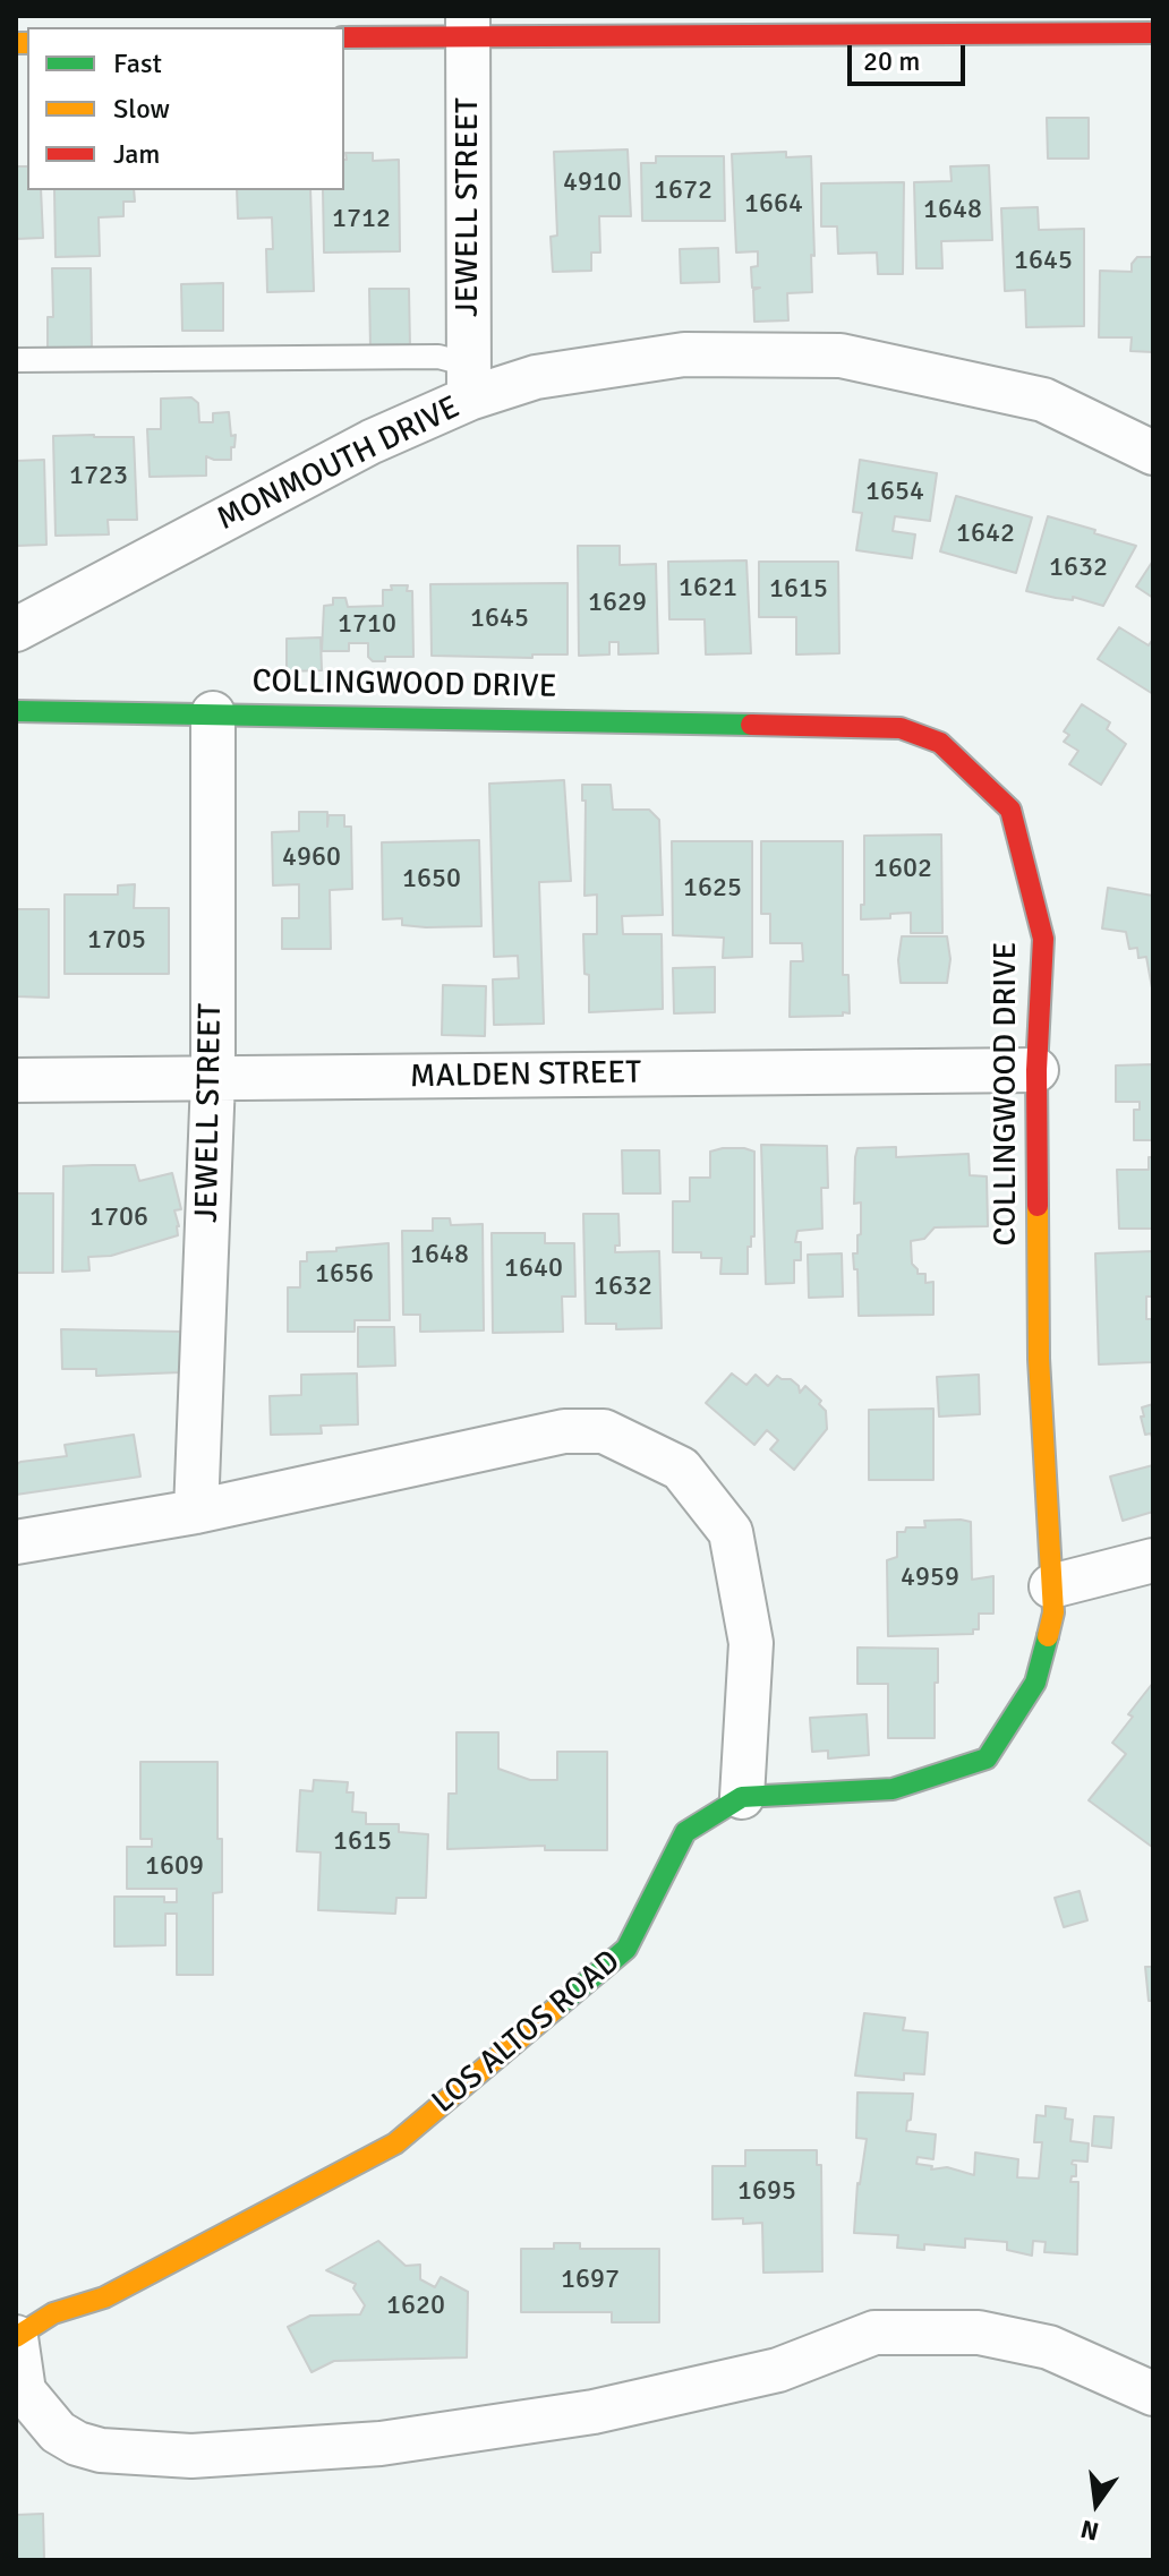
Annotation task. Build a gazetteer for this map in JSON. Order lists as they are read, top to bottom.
{
  "streets": {
    "street": [
      "JEWELL STREET",
      "MONMOUTH DRIVE",
      "COLLINGWOOD DRIVE",
      "MALDEN STREET",
      "LOS ALTOS ROAD"
    ]
  },
  "crossings": [
    ["JEWELL STREET", "MONMOUTH DRIVE"],
    ["JEWELL STREET", "COLLINGWOOD DRIVE"],
    ["JEWELL STREET", "MALDEN STREET"],
    ["COLLINGWOOD DRIVE", "MALDEN STREET"],
    ["COLLINGWOOD DRIVE", "LOS ALTOS ROAD"]
  ],
  "house_numbers": [
    "4910",
    "1672",
    "1664",
    "1648",
    "1712",
    "1645",
    "1723",
    "1654",
    "1642",
    "1632",
    "1621",
    "1615",
    "1629",
    "1645",
    "1710",
    "4960",
    "1602",
    "1650",
    "1625",
    "1705",
    "1706",
    "1648",
    "1640",
    "1656",
    "1632",
    "4959",
    "1615",
    "1609",
    "1695",
    "1697",
    "1620"
  ],
  "legend": ["Fast", "Slow", "Jam"],
  "scale_bar": "20 m",
  "north": "bottom"
}
